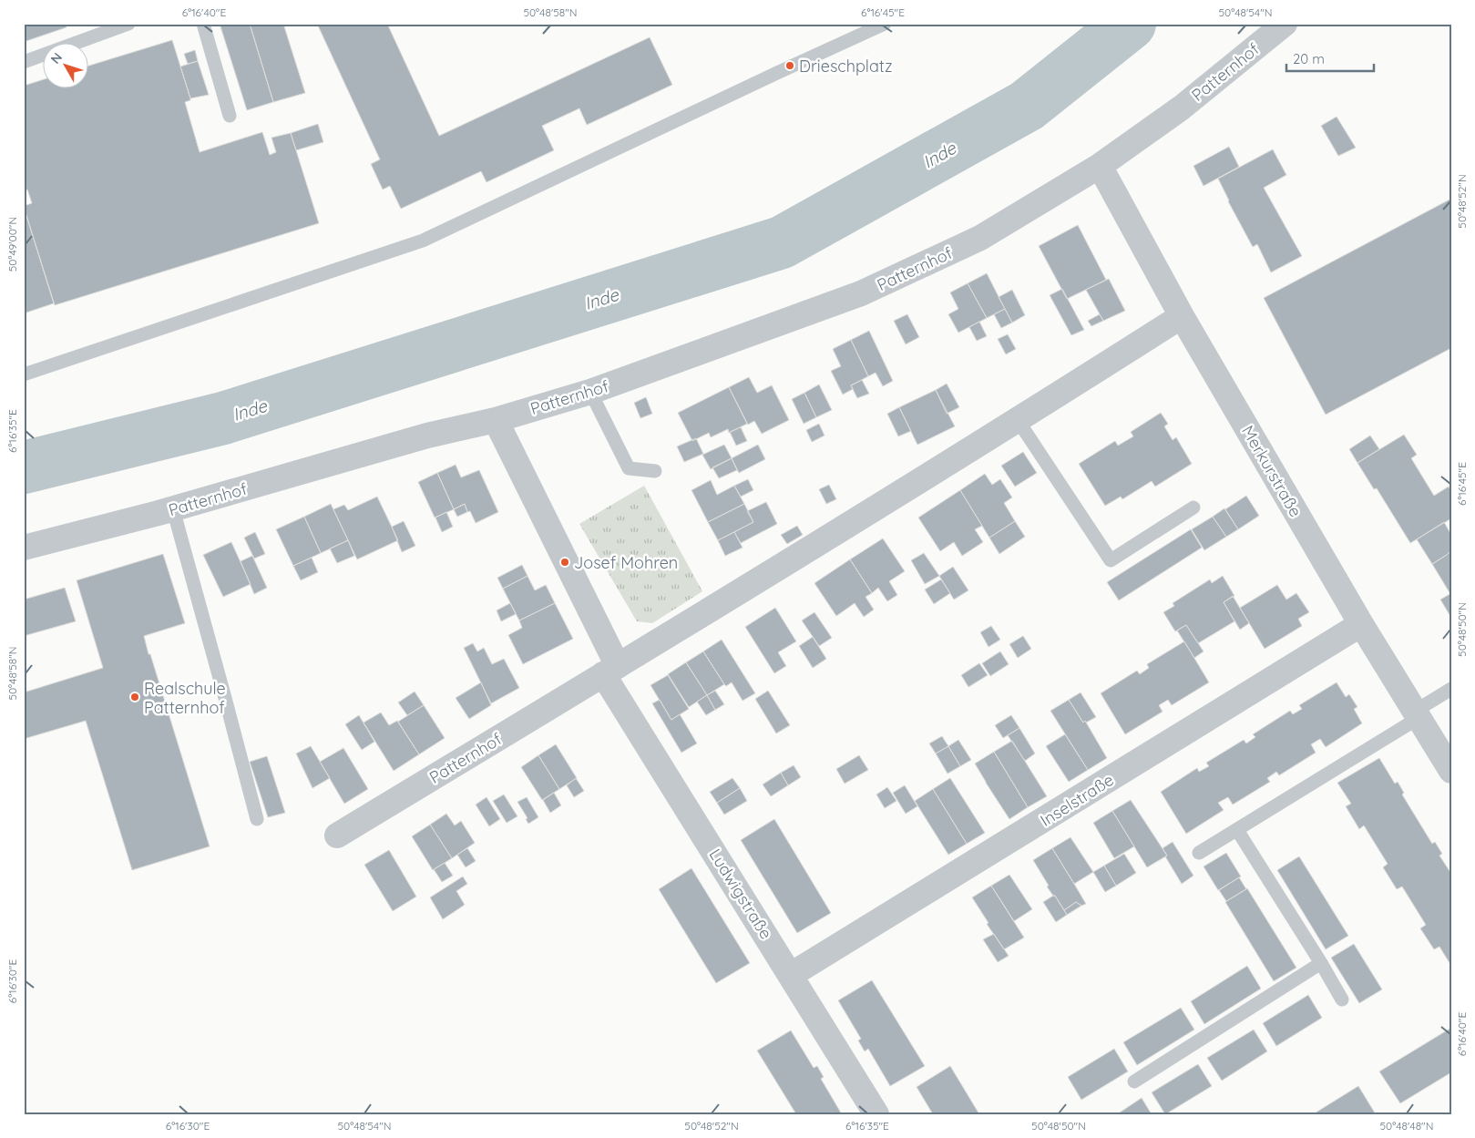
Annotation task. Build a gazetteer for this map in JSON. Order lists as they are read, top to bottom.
{
  "streets": {
    "street": [
      "Patternhof",
      "Merkurstraße",
      "Inselstraße",
      "Ludwigstraße"
    ]
  },
  "crossings": [
    ["Patternhof", "Merkurstraße"],
    ["Patternhof", "Ludwigstraße"],
    ["Merkurstraße", "Inselstraße"],
    ["Inselstraße", "Ludwigstraße"]
  ],
  "water": ["Inde"],
  "places": ["Drieschplatz", "Josef Mohren", "Realschule Patternhof"],
  "scale_bar": "20 m",
  "north": "top left",
  "coordinates": [
    "6°16'40\"E",
    "50°48'58\"N",
    "6°16'45\"E",
    "50°48'54\"N",
    "50°48'52\"N",
    "50°49'00\"N",
    "6°16'35\"E",
    "50°48'50\"N",
    "6°16'30\"E",
    "50°48'48\"N"
  ]
}
